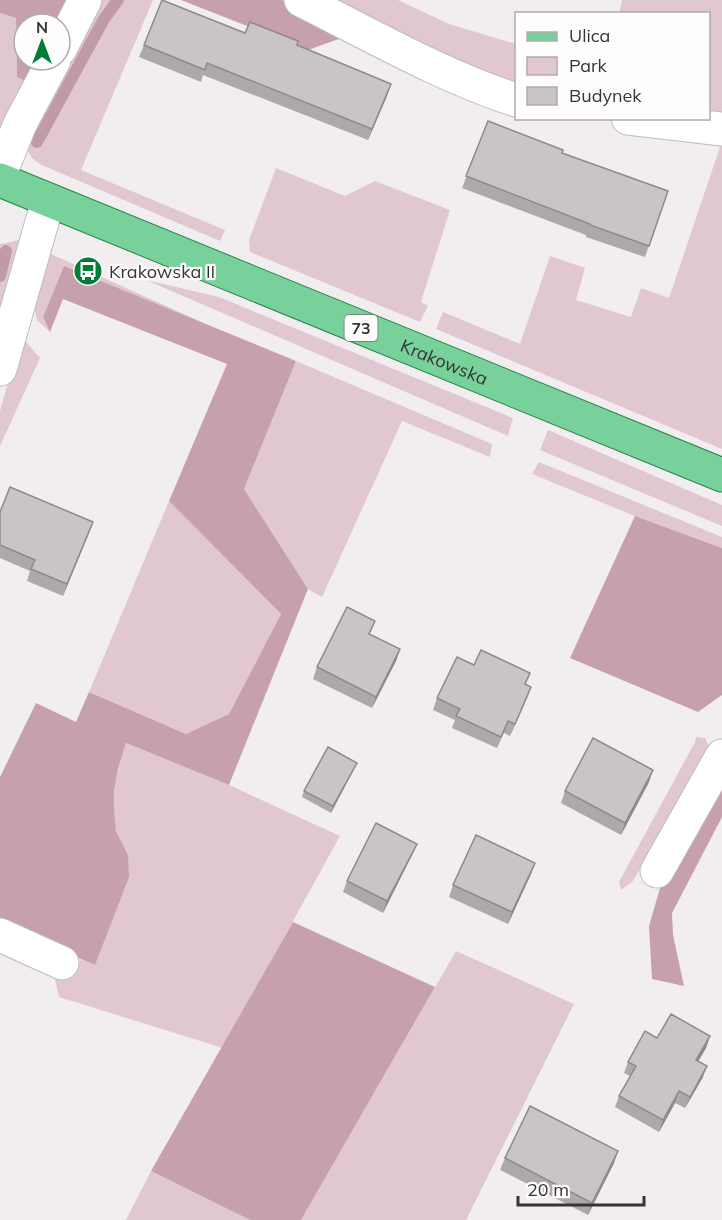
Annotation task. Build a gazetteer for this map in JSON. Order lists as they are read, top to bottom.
{
  "streets": {
    "main road": ["73", "Krakowska"]
  },
  "places": {
    "bus stop": ["Krakowska II"]
  },
  "legend": ["Ulica", "Park", "Budynek"],
  "scale_bar": "20 m",
  "north": "top"
}
